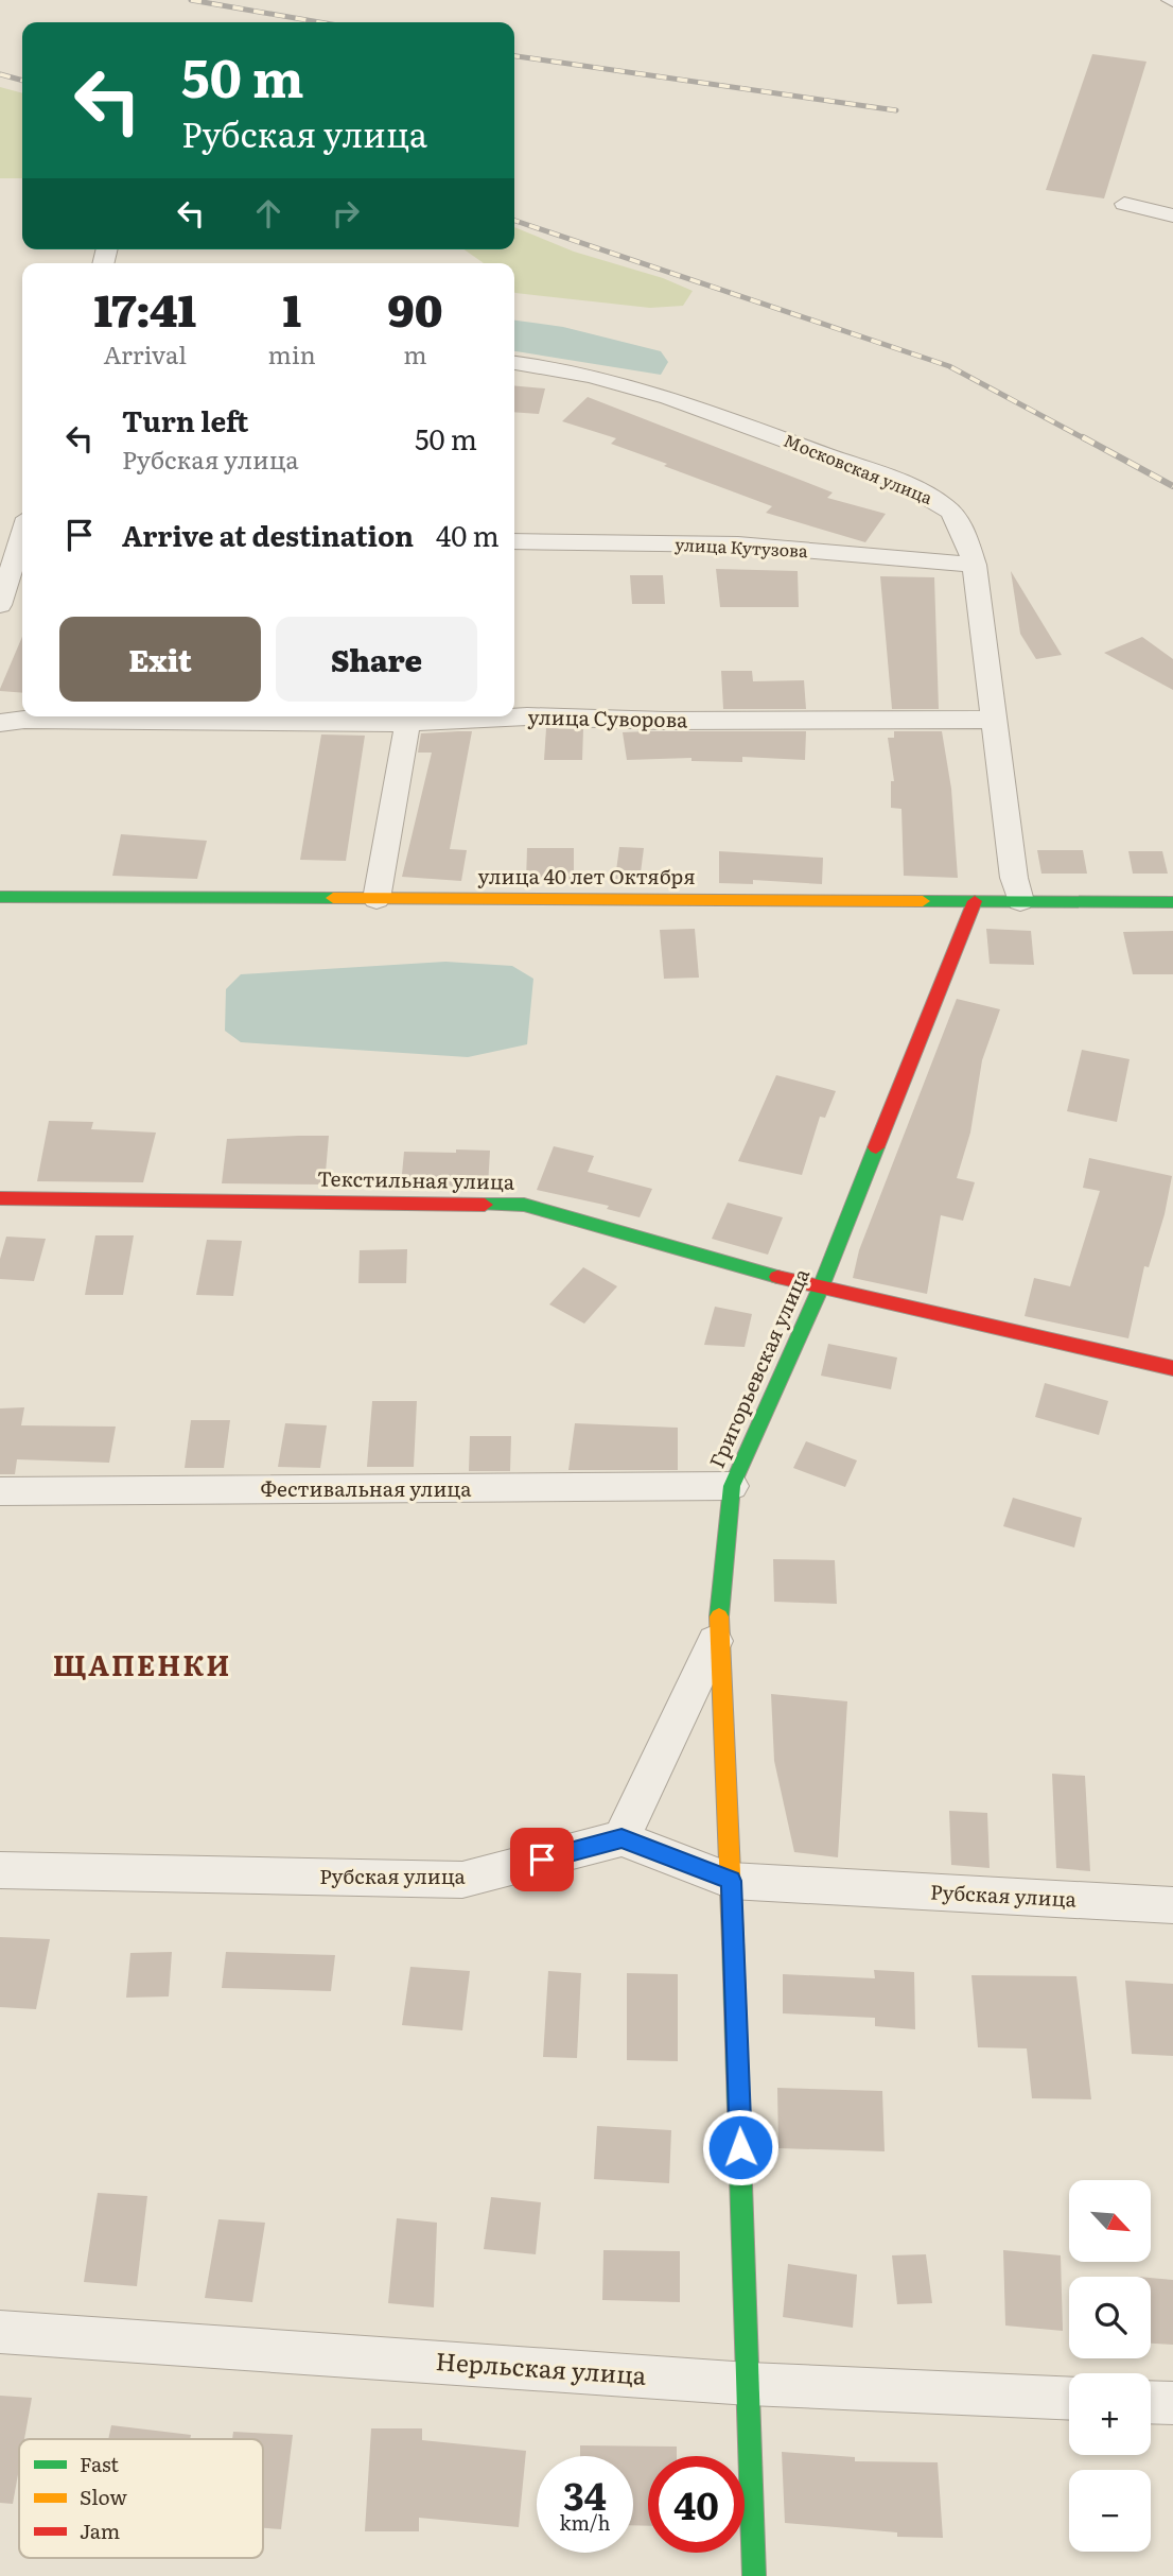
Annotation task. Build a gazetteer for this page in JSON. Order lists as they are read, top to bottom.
{
  "streets": {
    "street": [
      "Московская улица",
      "улица Кутузова",
      "улица Суворова",
      "улица 40 лет Октября",
      "Текстильная улица",
      "Григорьевская улица",
      "Фестивальная улица",
      "Рубская улица",
      "Нерльская улица"
    ]
  },
  "crossings": [
    ["Московская улица", "улица Кутузова"],
    ["Московская улица", "улица Суворова"],
    ["Московская улица", "улица 40 лет Октября"],
    ["улица 40 лет Октября", "Григорьевская улица"],
    ["Текстильная улица", "Григорьевская улица"],
    ["Григорьевская улица", "Фестивальная улица"],
    ["Григорьевская улица", "Рубская улица"],
    ["Григорьевская улица", "Нерльская улица"]
  ],
  "districts": ["ЩАПЕНКИ"],
  "legend": ["Fast", "Slow", "Jam"],
  "north": "bottom right",
  "page": {
    "turn": ["50 m", "Рубская улица"],
    "eta": [
      "17:41",
      "Arrival",
      "1",
      "min",
      "90",
      "m"
    ],
    "list": [
      {
        "name": "Turn left",
        "note": "Рубская улица",
        "value": "50 m"
      },
      {
        "name": "Arrive at destination",
        "value": "40 m"
      }
    ],
    "buttons": ["Exit", "Share"],
    "map_buttons": ["+", "−"],
    "speed": "34 km/h",
    "limit": "40"
  }
}
